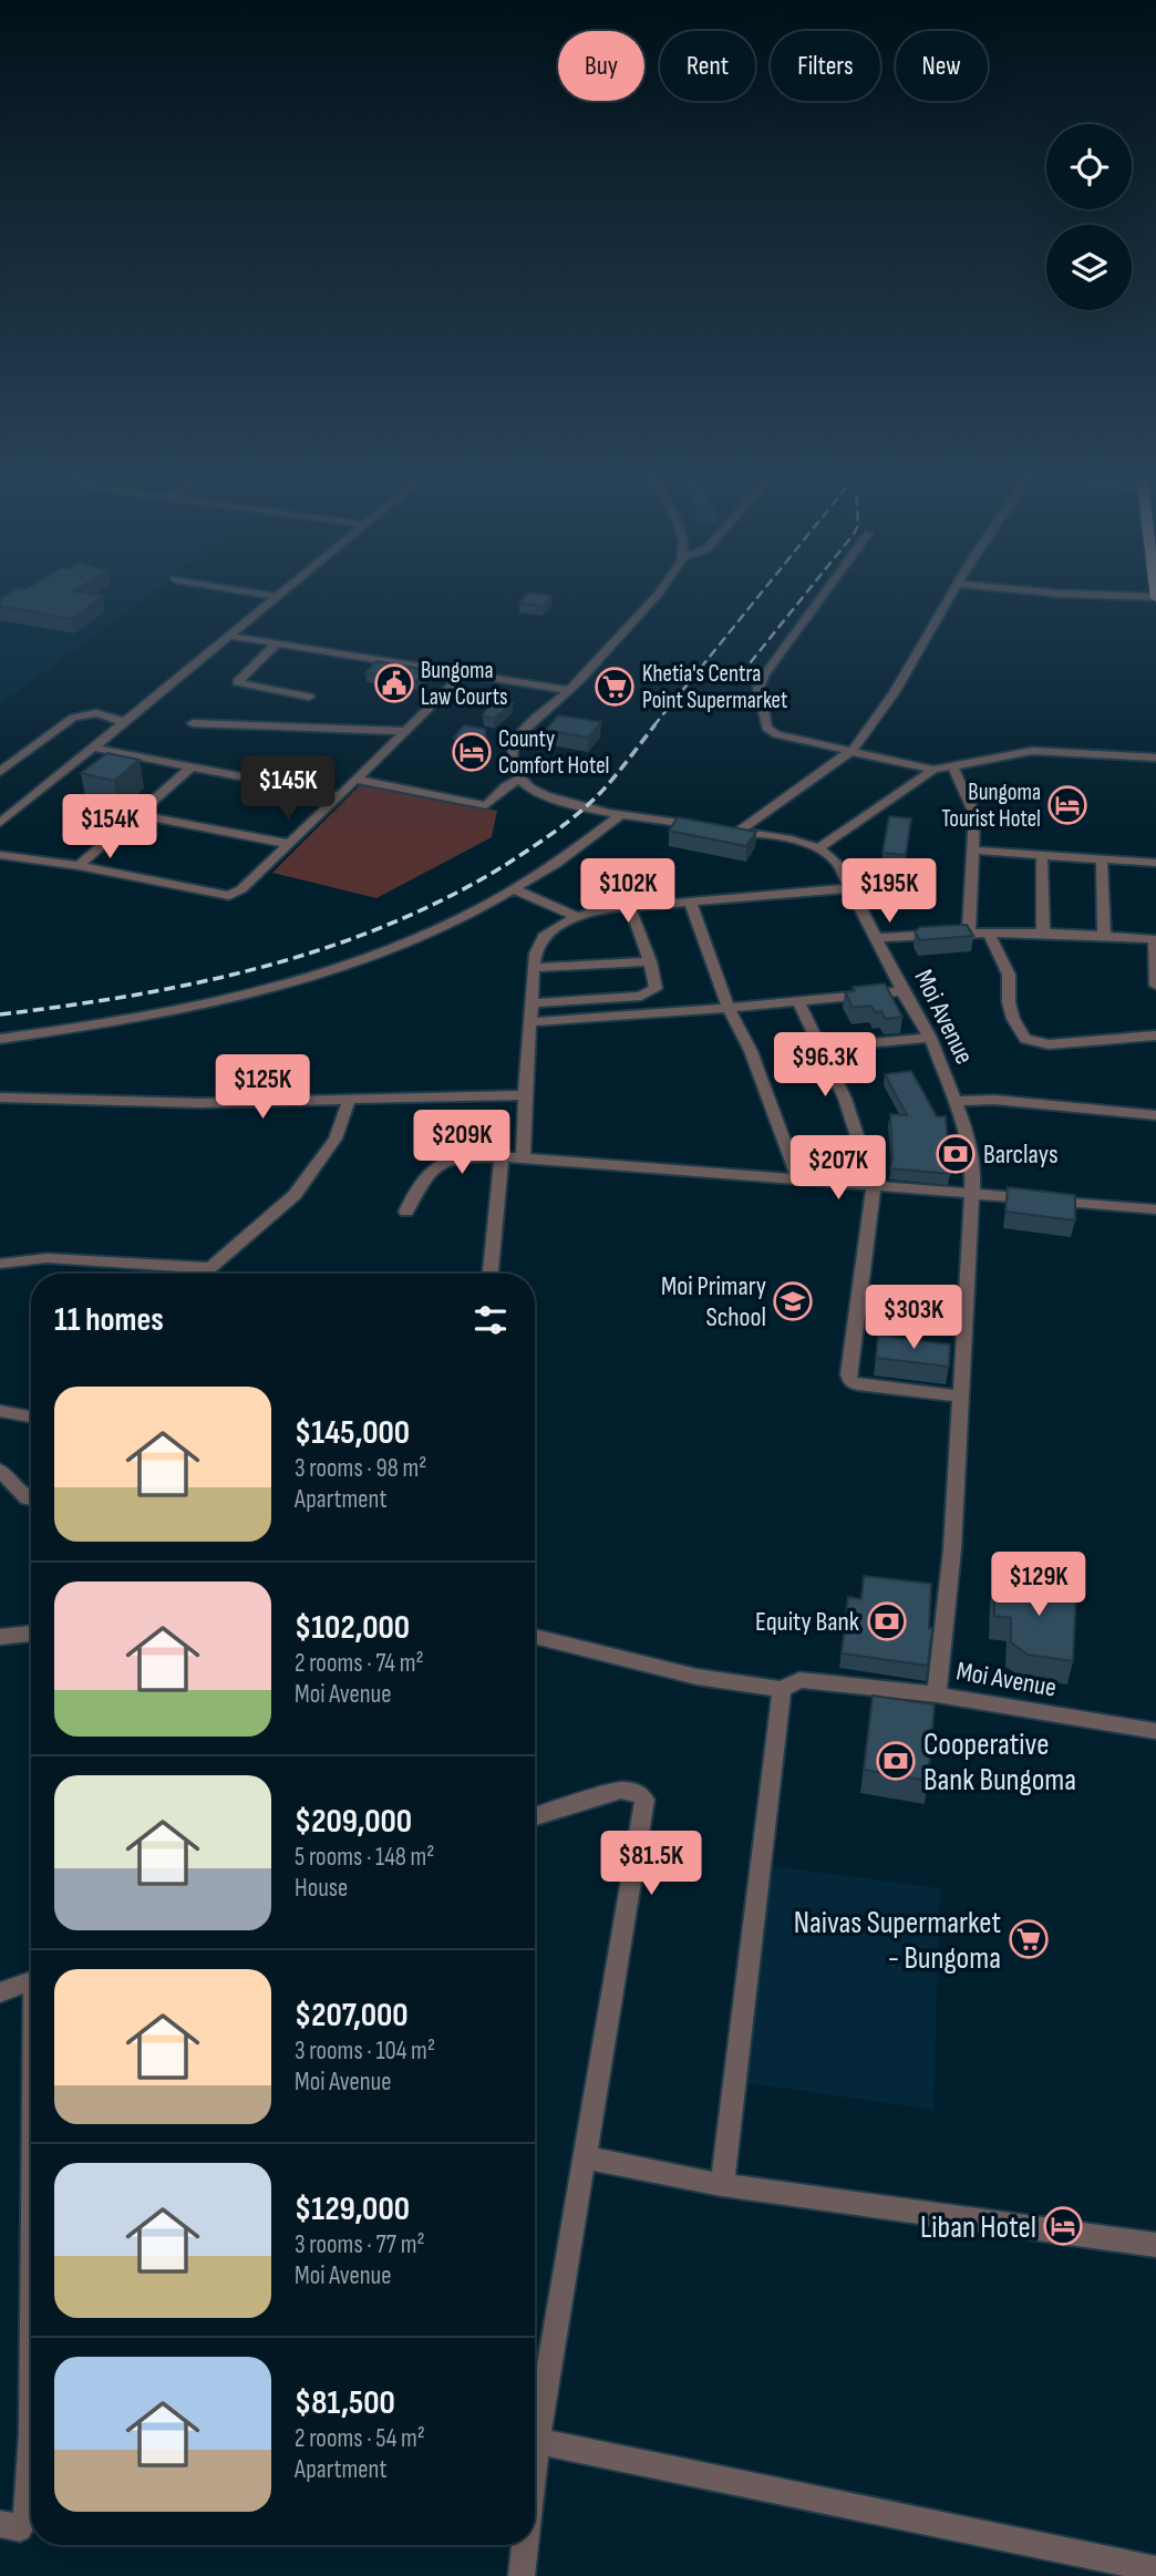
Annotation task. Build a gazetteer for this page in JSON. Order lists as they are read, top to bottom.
{
  "streets": {
    "street": ["Moi Avenue"]
  },
  "places": {
    "public building": ["Bungoma Law Courts"],
    "supermarket": ["Khetia's Centra Point Supermarket", "Naivas Supermarket - Bungoma"],
    "hotel": ["County Comfort Hotel", "Bungoma Tourist Hotel", "Liban Hotel"],
    "bank": ["Barclays", "Equity Bank", "Cooperative Bank Bungoma"],
    "school or university": ["Moi Primary School"]
  },
  "page": {
    "chip": [
      "Buy",
      "Rent",
      "Filters",
      "New"
    ],
    "price": [
      "$145K",
      "$154K",
      "$102K",
      "$195K",
      "$96.3K",
      "$125K",
      "$209K",
      "$207K",
      "$303K",
      "$129K",
      "$81.5K"
    ],
    "heading": "11 homes",
    "list": [
      {
        "name": "$145,000",
        "note": "3 rooms · 98 m² · Apartment"
      },
      {
        "name": "$102,000",
        "note": "2 rooms · 74 m² · Moi Avenue"
      },
      {
        "name": "$209,000",
        "note": "5 rooms · 148 m² · House"
      },
      {
        "name": "$207,000",
        "note": "3 rooms · 104 m² · Moi Avenue"
      },
      {
        "name": "$129,000",
        "note": "3 rooms · 77 m² · Moi Avenue"
      },
      {
        "name": "$81,500",
        "note": "2 rooms · 54 m² · Apartment"
      }
    ]
  }
}
